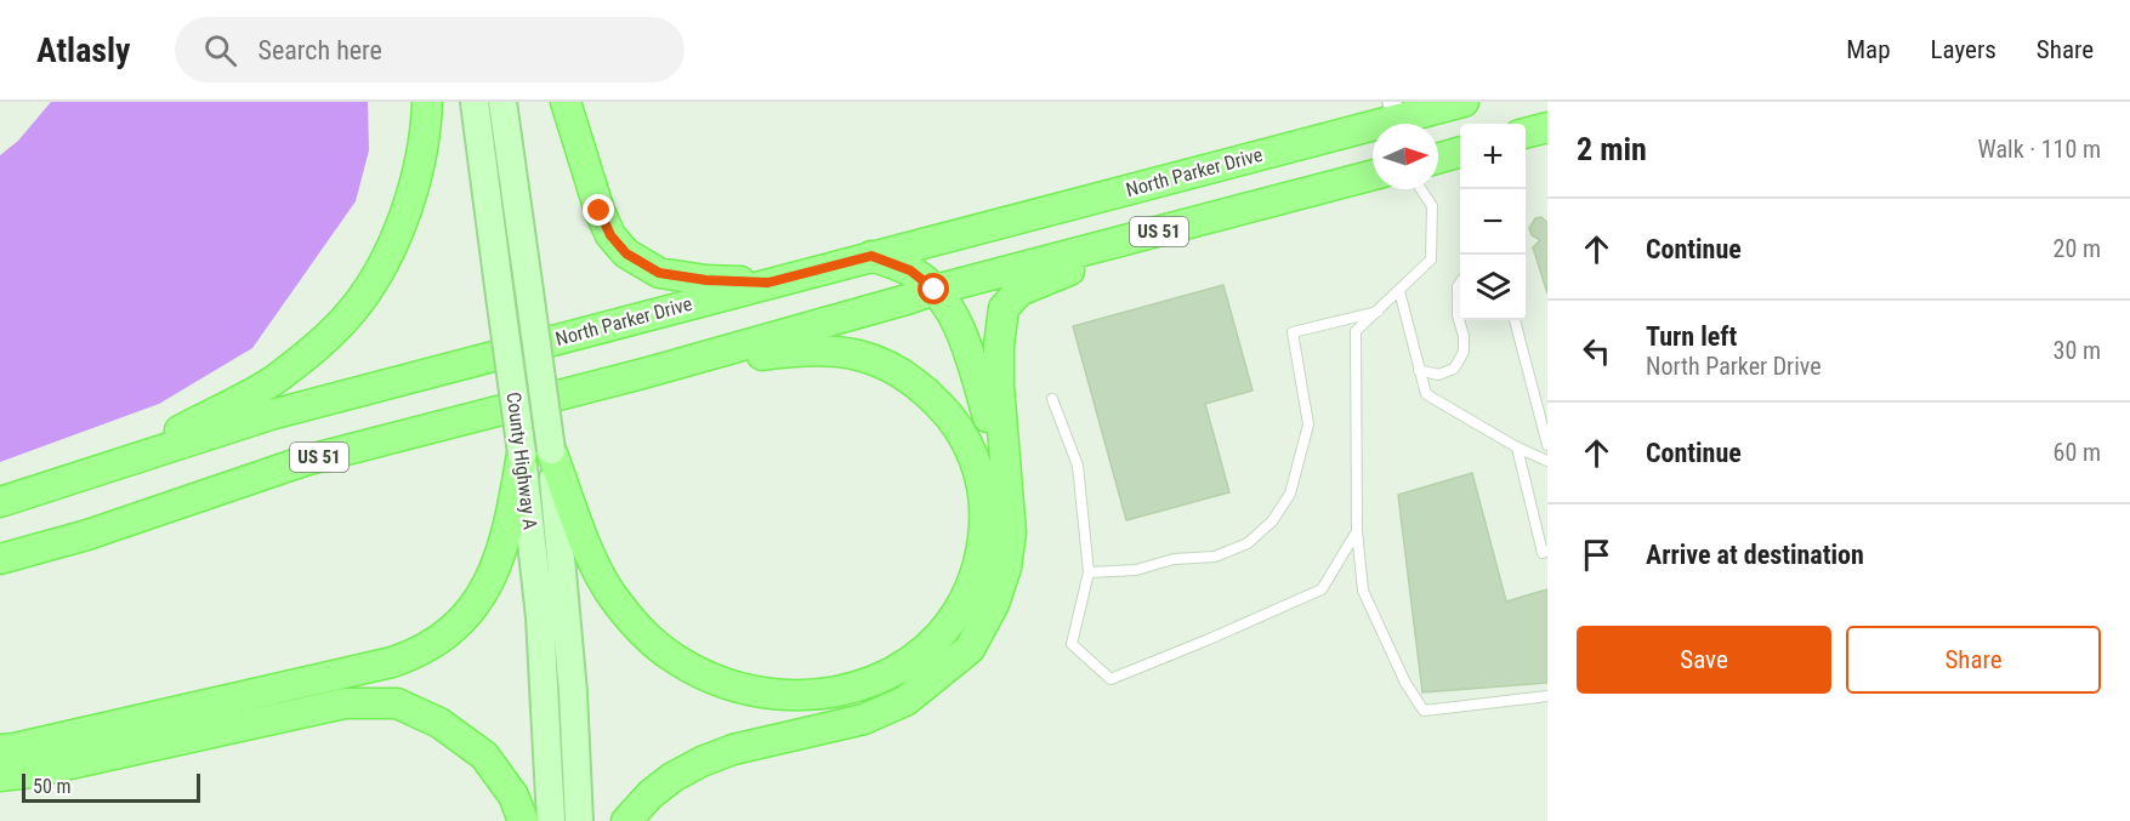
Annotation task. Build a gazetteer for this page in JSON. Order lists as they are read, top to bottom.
{
  "streets": {
    "main road": ["North Parker Drive", "US 51", "County Highway A"]
  },
  "scale_bar": "50 m",
  "north": "right",
  "page": {
    "header": "Atlasly",
    "search": "Search here",
    "nav": ["Map", "Layers", "Share"],
    "heading": ["2 min", "Walk · 110 m"],
    "map_buttons": ["+", "−"],
    "list": [
      ["Continue", "20 m"],
      ["Turn left", "North Parker Drive", "30 m"],
      ["Continue", "60 m"],
      "Arrive at destination"
    ],
    "buttons": ["Save", "Share"],
    "scale": "50 m"
  }
}
